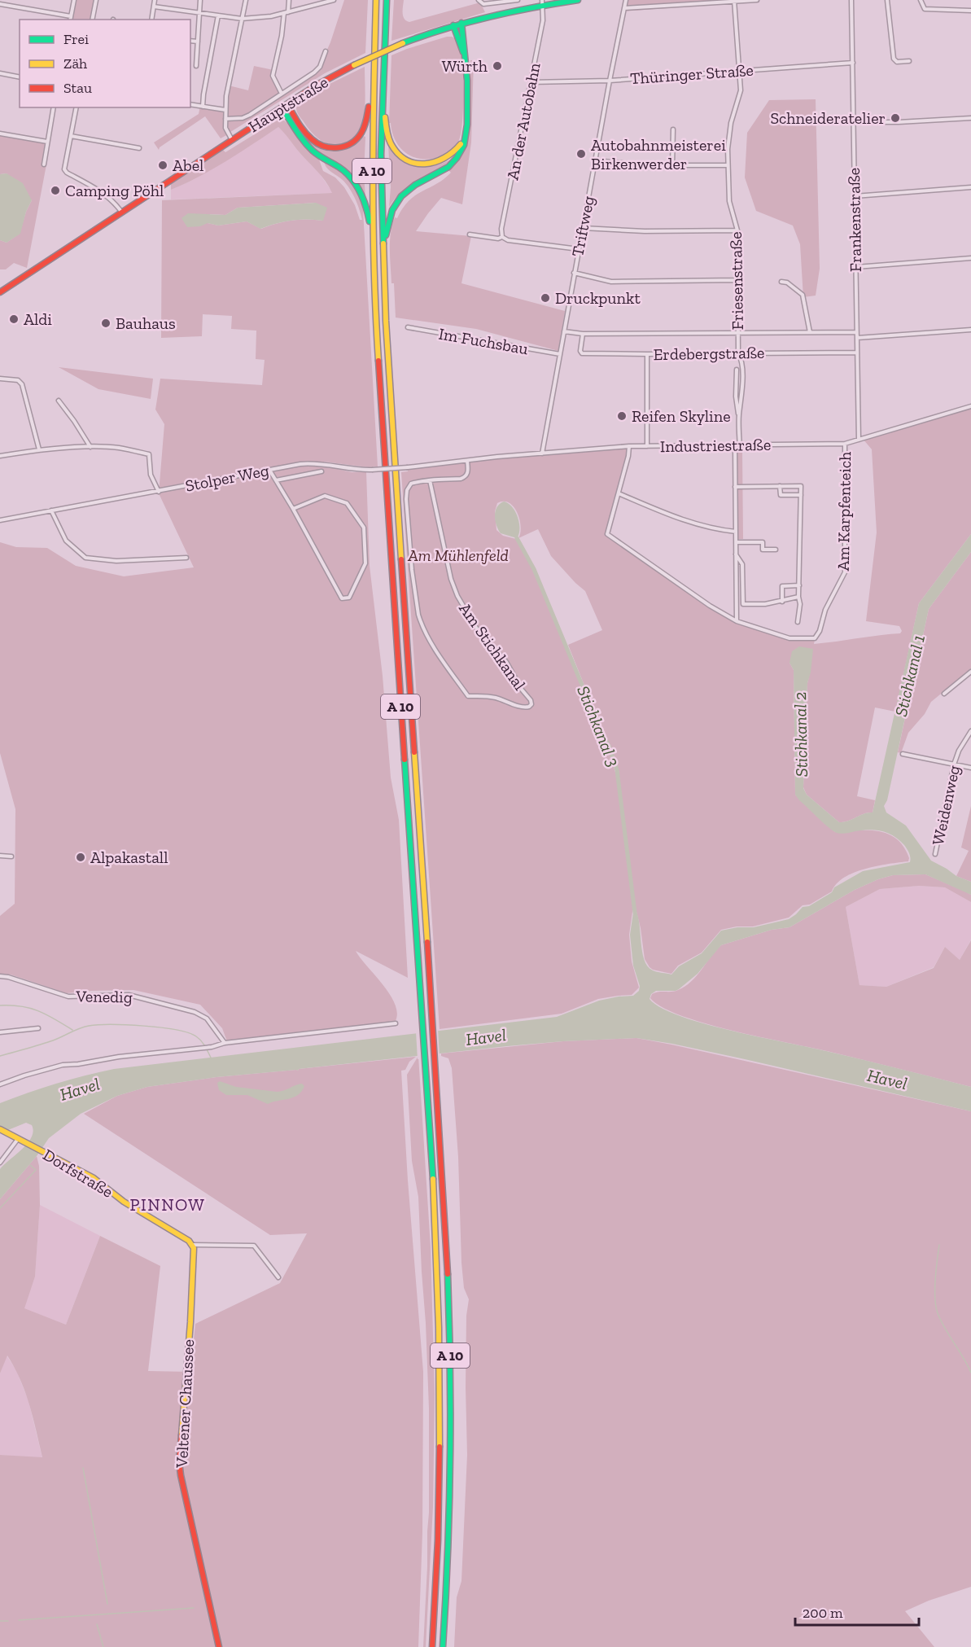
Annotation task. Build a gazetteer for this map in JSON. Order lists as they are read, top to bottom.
{
  "streets": {
    "main road": [
      "Hauptstraße",
      "A 10",
      "Dorfstraße",
      "Veltener Chaussee"
    ],
    "street": [
      "Thüringer Straße",
      "An der Autobahn",
      "Frankenstraße",
      "Triftweg",
      "Friesenstraße",
      "Im Fuchsbau",
      "Erdebergstraße",
      "Industriestraße",
      "Stolper Weg",
      "Am Karpfenteich",
      "Am Stichkanal",
      "Weidenweg",
      "Venedig"
    ]
  },
  "crossings": [
    ["Thüringer Straße", "An der Autobahn"],
    ["Thüringer Straße", "Frankenstraße"],
    ["Thüringer Straße", "Triftweg"],
    ["Thüringer Straße", "Friesenstraße"],
    ["Hauptstraße", "An der Autobahn"],
    ["Frankenstraße", "Erdebergstraße"],
    ["Frankenstraße", "Industriestraße"],
    ["Triftweg", "Im Fuchsbau"],
    ["Triftweg", "Erdebergstraße"],
    ["Triftweg", "Industriestraße"],
    ["Friesenstraße", "Erdebergstraße"],
    ["Friesenstraße", "Industriestraße"],
    ["Friesenstraße", "Am Karpfenteich"],
    ["Industriestraße", "Stolper Weg"],
    ["Industriestraße", "Am Karpfenteich"],
    ["Industriestraße", "Am Stichkanal"],
    ["Dorfstraße", "Veltener Chaussee"]
  ],
  "districts": ["PINNOW"],
  "water": [
    "Stichkanal 1",
    "Stichkanal 3",
    "Stichkanal 2",
    "Havel"
  ],
  "parks": ["Am Mühlenfeld"],
  "places": [
    "Würth",
    "Schneideratelier",
    "Autobahnmeisterei Birkenwerder",
    "Abel",
    "Camping Pöhl",
    "Druckpunkt",
    "Aldi",
    "Bauhaus",
    "Reifen Skyline",
    "Alpakastall"
  ],
  "legend": ["Frei", "Zäh", "Stau"],
  "scale_bar": "200 m"
}
